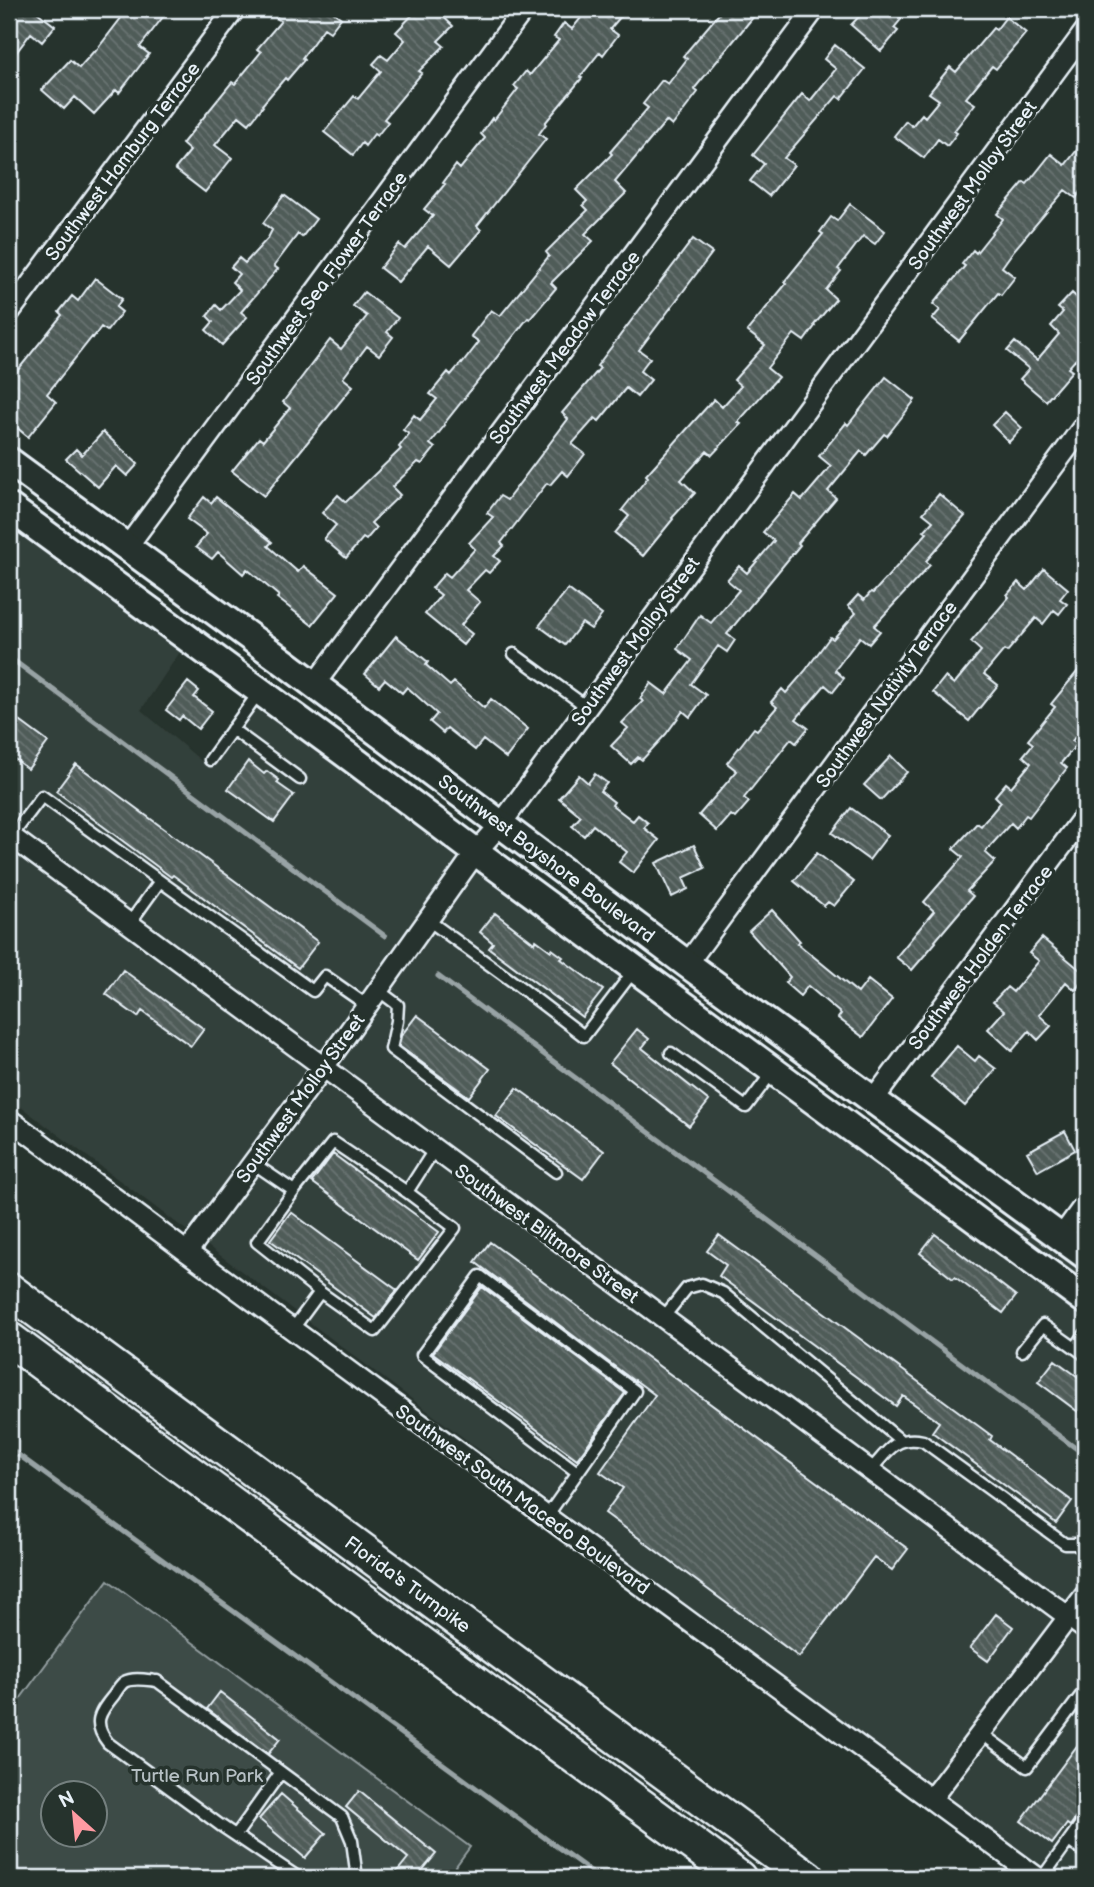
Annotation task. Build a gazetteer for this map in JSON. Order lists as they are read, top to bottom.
{
  "streets": {
    "highway": ["Florida's Turnpike"],
    "main road": ["Southwest Bayshore Boulevard"],
    "street": [
      "Southwest Hamburg Terrace",
      "Southwest Molloy Street",
      "Southwest Sea Flower Terrace",
      "Southwest Meadow Terrace",
      "Southwest Nativity Terrace",
      "Southwest Holden Terrace",
      "Southwest Biltmore Street",
      "Southwest South Macedo Boulevard"
    ]
  },
  "crossings": [
    ["Southwest Molloy Street", "Southwest Bayshore Boulevard"],
    ["Southwest Molloy Street", "Southwest Biltmore Street"],
    ["Southwest Molloy Street", "Southwest South Macedo Boulevard"],
    ["Southwest Sea Flower Terrace", "Southwest Bayshore Boulevard"],
    ["Southwest Meadow Terrace", "Southwest Bayshore Boulevard"],
    ["Southwest Nativity Terrace", "Southwest Bayshore Boulevard"],
    ["Southwest Bayshore Boulevard", "Southwest Holden Terrace"]
  ],
  "parks": ["Turtle Run Park"],
  "north": "top left"
}
